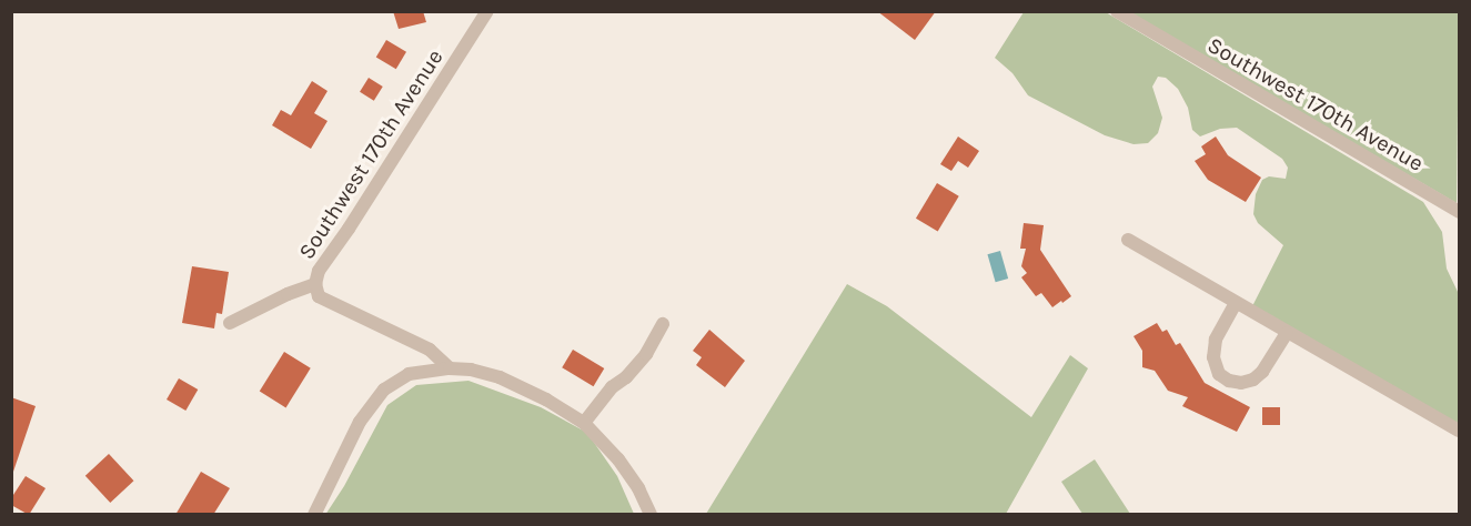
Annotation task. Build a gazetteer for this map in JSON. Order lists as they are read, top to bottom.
{
  "streets": {
    "street": ["Southwest 170th Avenue"]
  }
}
